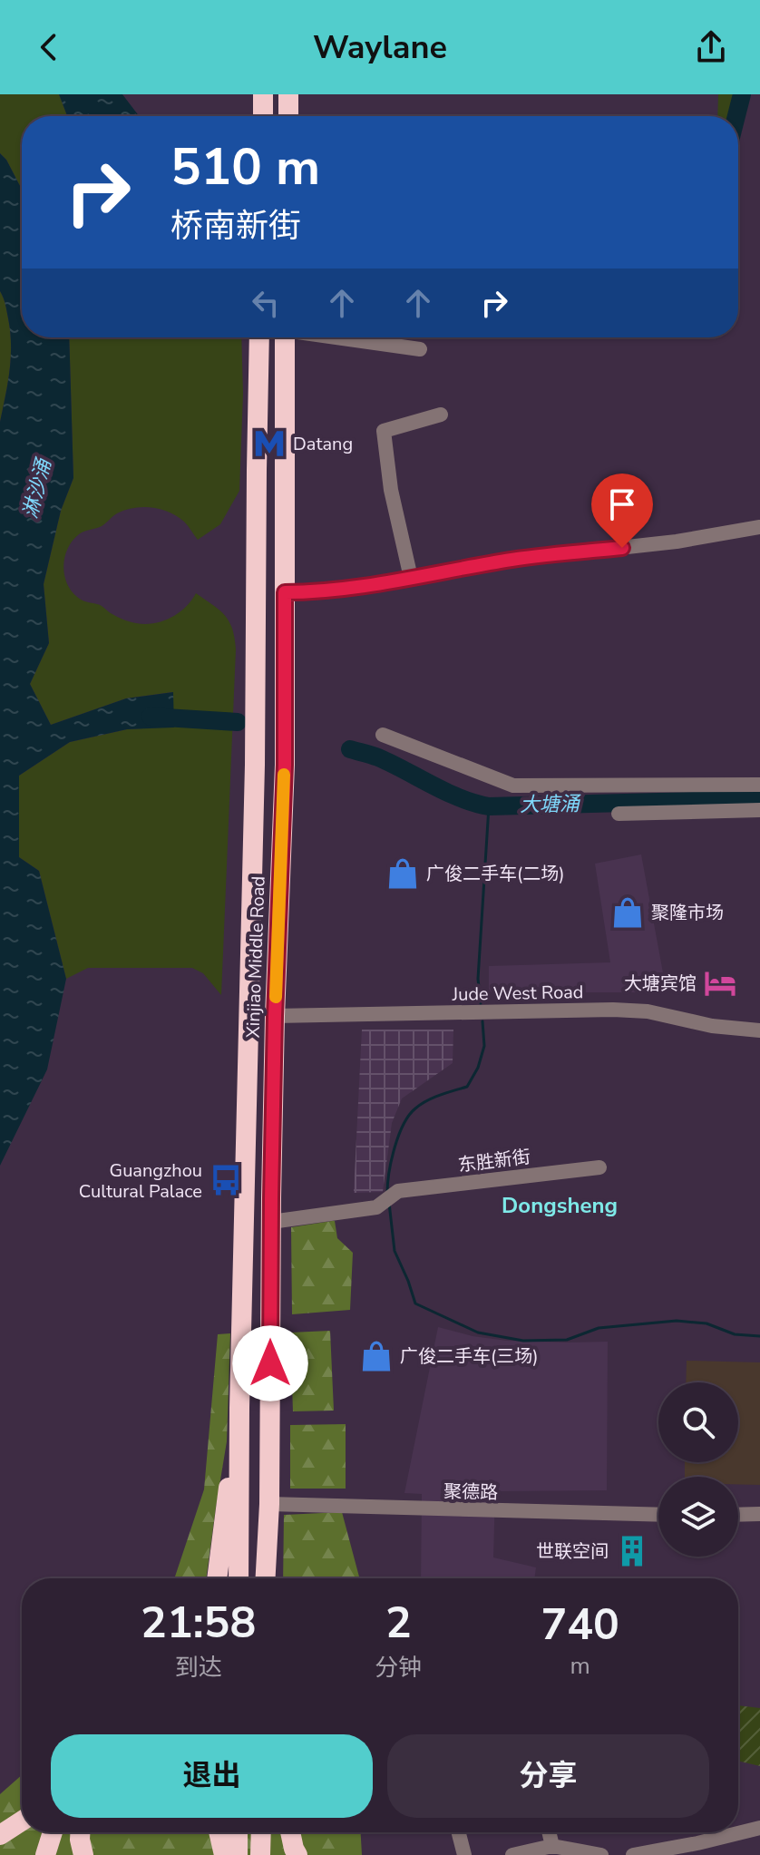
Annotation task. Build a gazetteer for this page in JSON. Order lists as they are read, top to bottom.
{
  "streets": {
    "highway": ["Xinjiao Middle Road"],
    "street": ["Jude West Road", "东胜新街", "聚德路"]
  },
  "crossings": [
    ["Xinjiao Middle Road", "Jude West Road"],
    ["Xinjiao Middle Road", "东胜新街"],
    ["Xinjiao Middle Road", "聚德路"]
  ],
  "districts": ["Dongsheng"],
  "water": ["淋沙涌", "大塘涌"],
  "places": {
    "metro station": ["Datang"],
    "shop": ["广俊二手车(二场)", "聚隆市场", "广俊二手车(三场)"],
    "hotel": ["大塘宾馆"],
    "bus stop": ["Guangzhou Cultural Palace"],
    "building": ["世联空间"]
  },
  "page": {
    "header": "Waylane",
    "turn": ["510 m", "桥南新街"],
    "eta": [
      "21:58",
      "到达",
      "2",
      "分钟",
      "740",
      "m"
    ],
    "buttons": ["退出", "分享"]
  }
}
